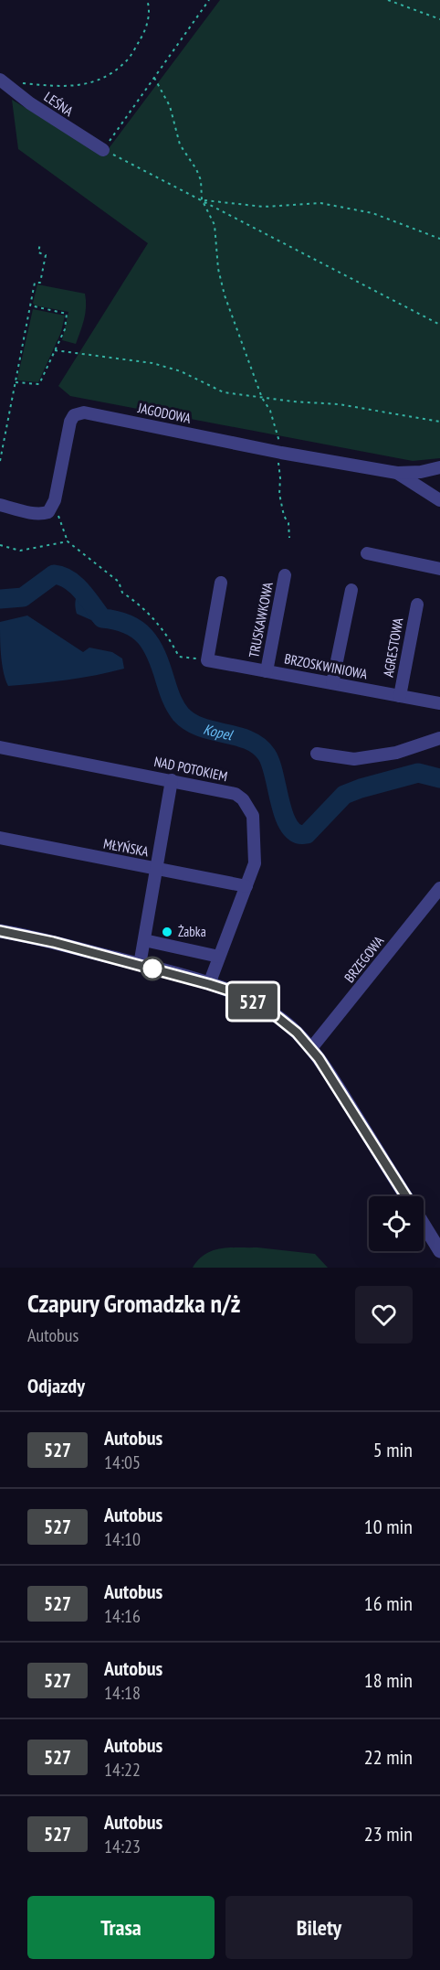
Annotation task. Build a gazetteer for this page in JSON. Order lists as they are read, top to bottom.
{
  "streets": {
    "street": [
      "LEŚNA",
      "JAGODOWA",
      "TRUSKAWKOWA",
      "AGRESTOWA",
      "BRZOSKWINIOWA",
      "NAD POTOKIEM",
      "MŁYŃSKA",
      "BRZEGOWA"
    ]
  },
  "crossings": [
    ["TRUSKAWKOWA", "BRZOSKWINIOWA"],
    ["AGRESTOWA", "BRZOSKWINIOWA"],
    ["NAD POTOKIEM", "MŁYŃSKA"]
  ],
  "water": ["Kopel"],
  "places": ["Żabka"],
  "lines": ["bus line 527"],
  "page": {
    "on_map": "527",
    "heading": [
      ["Czapury Gromadzka n/ż", "Autobus"],
      "Odjazdy"
    ],
    "list": [
      {
        "mark": "527",
        "name": "Autobus",
        "note": "14:05",
        "value": "5 min"
      },
      {
        "mark": "527",
        "name": "Autobus",
        "note": "14:10",
        "value": "10 min"
      },
      {
        "mark": "527",
        "name": "Autobus",
        "note": "14:16",
        "value": "16 min"
      },
      {
        "mark": "527",
        "name": "Autobus",
        "note": "14:18",
        "value": "18 min"
      },
      {
        "mark": "527",
        "name": "Autobus",
        "note": "14:22",
        "value": "22 min"
      },
      {
        "mark": "527",
        "name": "Autobus",
        "note": "14:23",
        "value": "23 min"
      }
    ],
    "buttons": ["Trasa", "Bilety"]
  }
}
